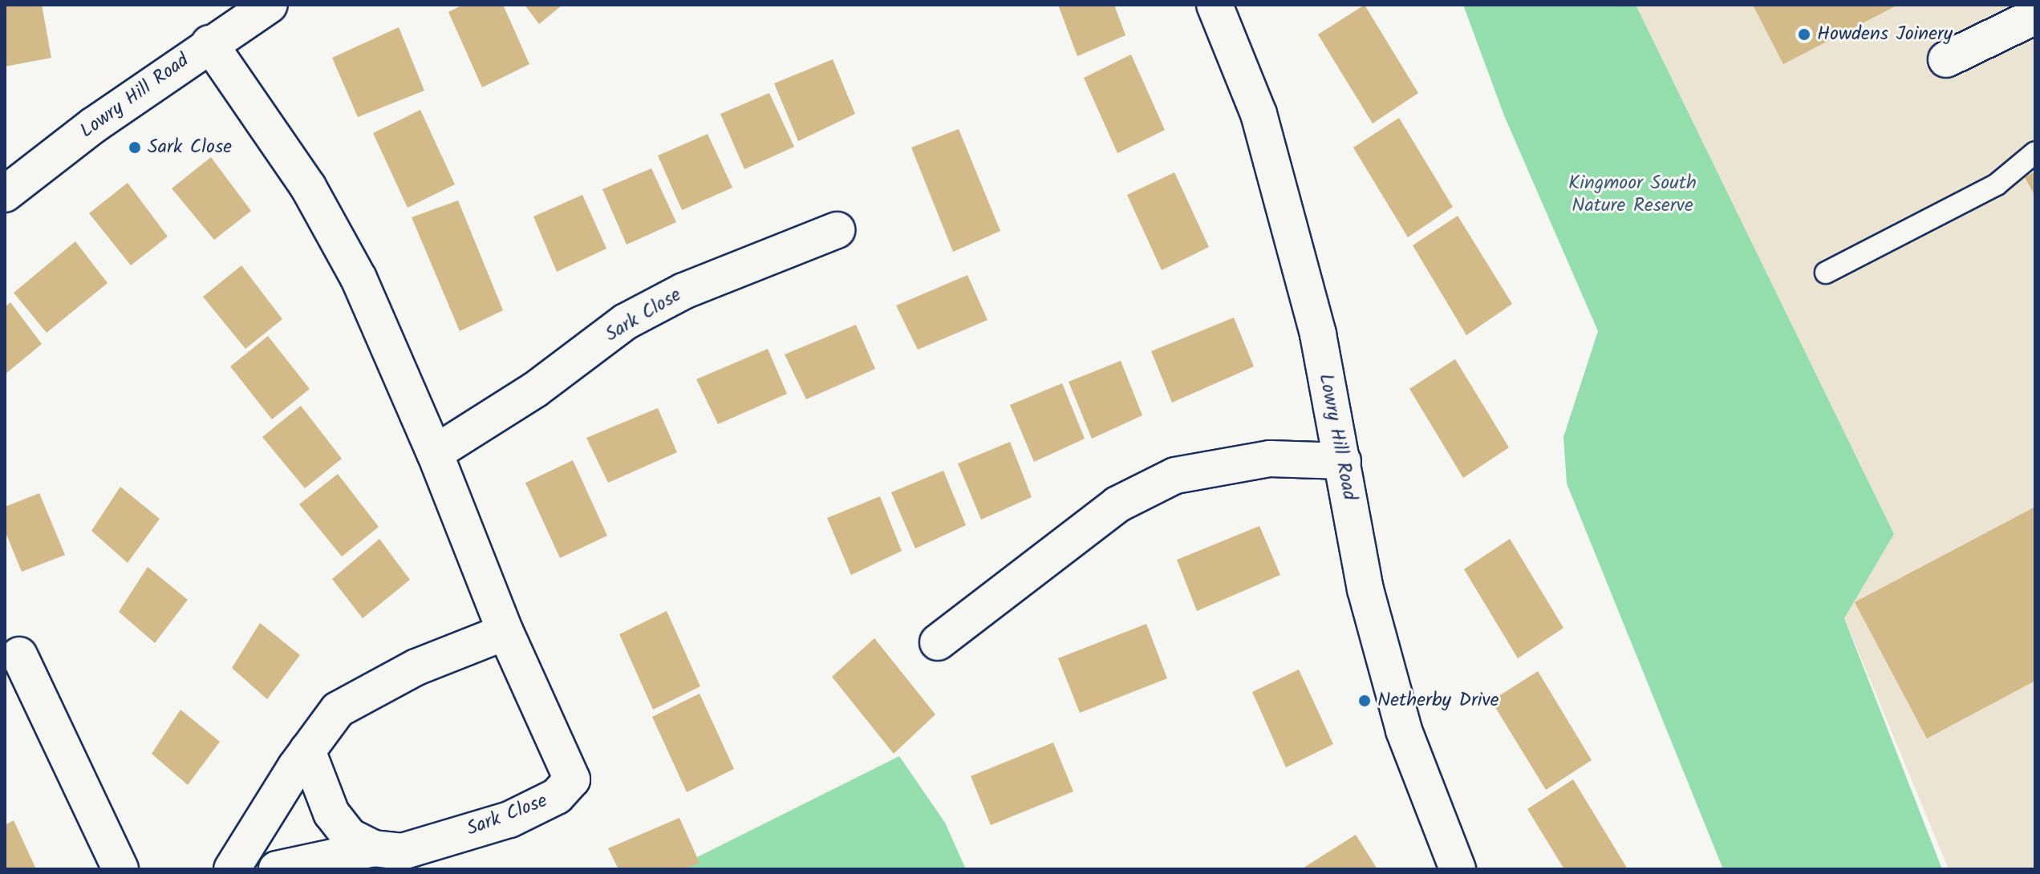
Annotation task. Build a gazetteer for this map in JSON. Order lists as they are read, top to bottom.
{
  "streets": {
    "street": ["Lowry Hill Road", "Sark Close"]
  },
  "crossings": [
    ["Lowry Hill Road", "Sark Close"]
  ],
  "parks": ["Kingmoor South Nature Reserve"],
  "places": ["Howdens Joinery", "Sark Close", "Netherby Drive"]
}
